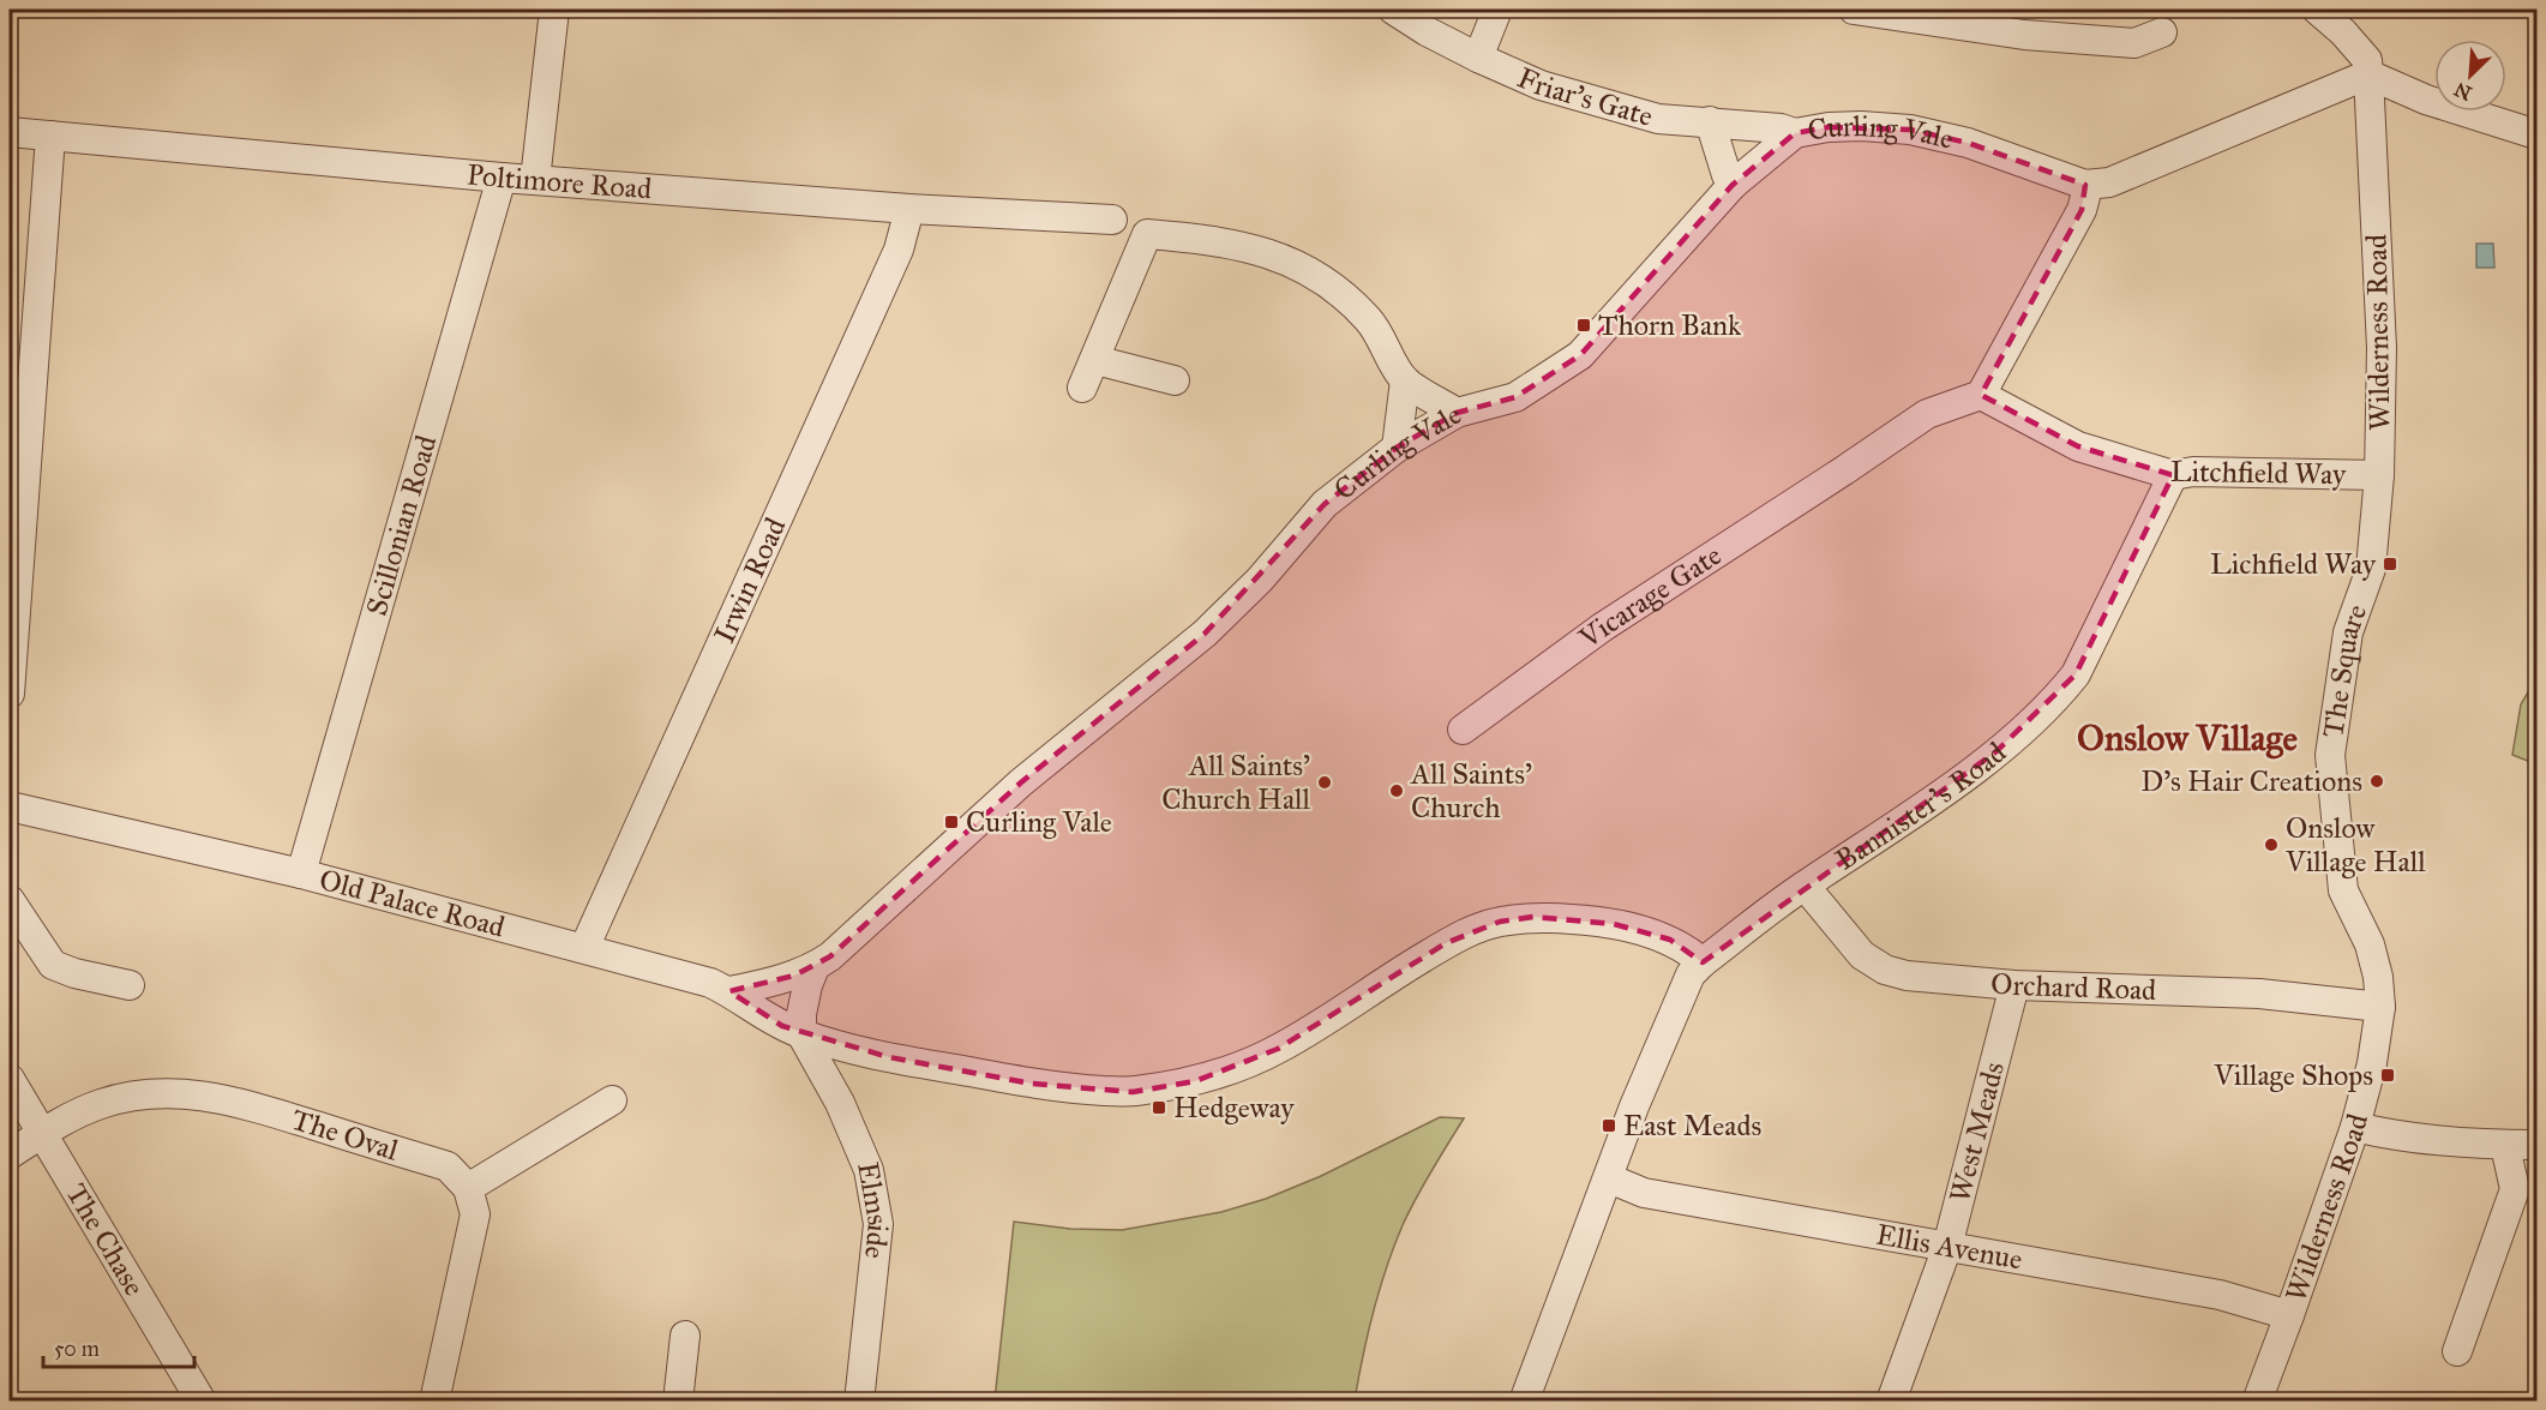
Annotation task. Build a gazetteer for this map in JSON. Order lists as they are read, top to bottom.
{
  "streets": {
    "street": [
      "Friar's Gate",
      "Curling Vale",
      "Poltimore Road",
      "Wilderness Road",
      "Litchfield Way",
      "Scillonian Road",
      "Irwin Road",
      "Vicarage Gate",
      "The Square",
      "Bannister's Road",
      "Old Palace Road",
      "Orchard Road",
      "West Meads",
      "The Oval",
      "Elmside",
      "The Chase",
      "Ellis Avenue"
    ]
  },
  "crossings": [
    ["Friar's Gate", "Curling Vale"],
    ["Curling Vale", "Old Palace Road"],
    ["Poltimore Road", "Scillonian Road"],
    ["Poltimore Road", "Irwin Road"],
    ["Wilderness Road", "Litchfield Way"],
    ["Wilderness Road", "The Square"],
    ["Wilderness Road", "Orchard Road"],
    ["Wilderness Road", "Ellis Avenue"],
    ["Litchfield Way", "Vicarage Gate"],
    ["Litchfield Way", "Bannister's Road"],
    ["Scillonian Road", "Old Palace Road"],
    ["Irwin Road", "Old Palace Road"],
    ["The Square", "Orchard Road"],
    ["Bannister's Road", "Orchard Road"],
    ["Bannister's Road", "Ellis Avenue"],
    ["Old Palace Road", "Elmside"],
    ["Orchard Road", "West Meads"],
    ["West Meads", "Ellis Avenue"],
    ["The Oval", "The Chase"]
  ],
  "districts": ["Onslow Village"],
  "places": {
    "transit": [
      "Thorn Bank",
      "Lichfield Way",
      "Curling Vale",
      "Village Shops",
      "Hedgeway",
      "East Meads"
    ],
    "other": [
      "D's Hair Creations",
      "All Saints' Church Hall",
      "All Saints' Church",
      "Onslow Village Hall"
    ]
  },
  "scale_bar": "50 m",
  "north": "bottom left"
}
